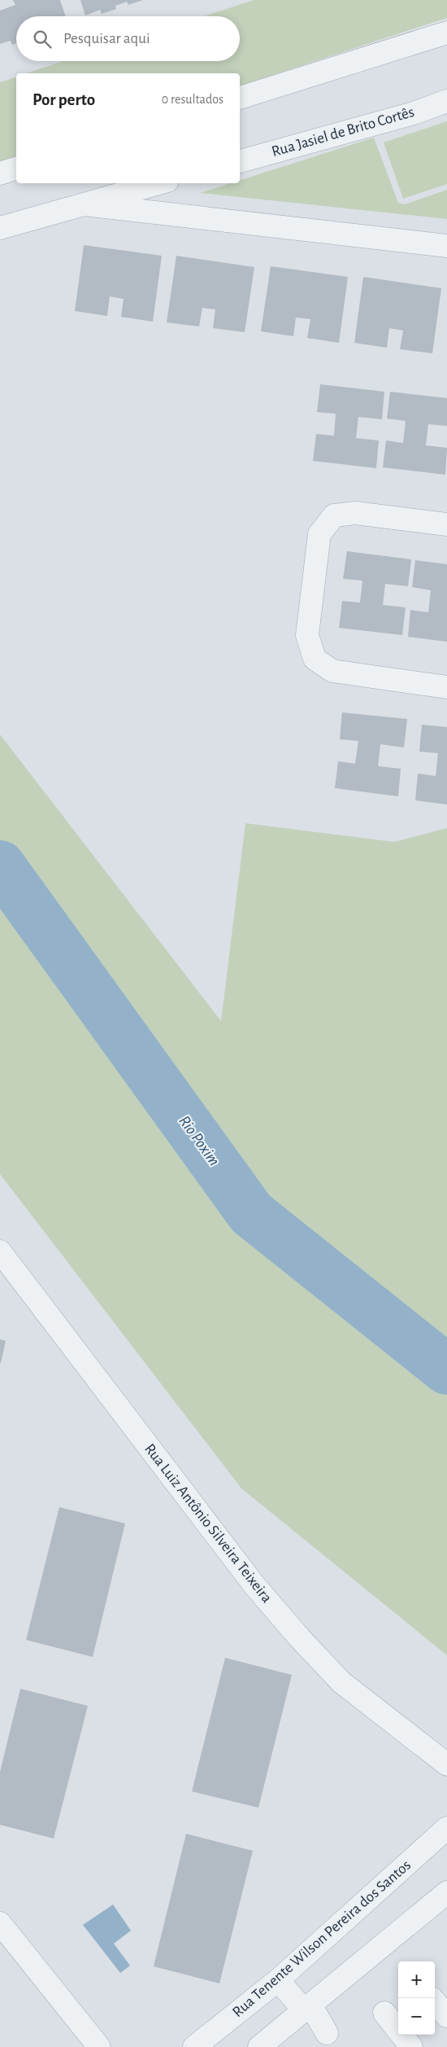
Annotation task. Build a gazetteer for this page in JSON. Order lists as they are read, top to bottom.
{
  "streets": {
    "street": ["Rua Jasiel de Brito Cortês", "Rua Luiz Antônio Silveira Teixeira", "Rua Tenente Wilson Pereira dos Santos"]
  },
  "water": ["Rio Poxim"],
  "page": {
    "search": "Pesquisar aqui",
    "heading": ["Por perto", "0 resultados"],
    "map_buttons": ["+", "−"]
  }
}
